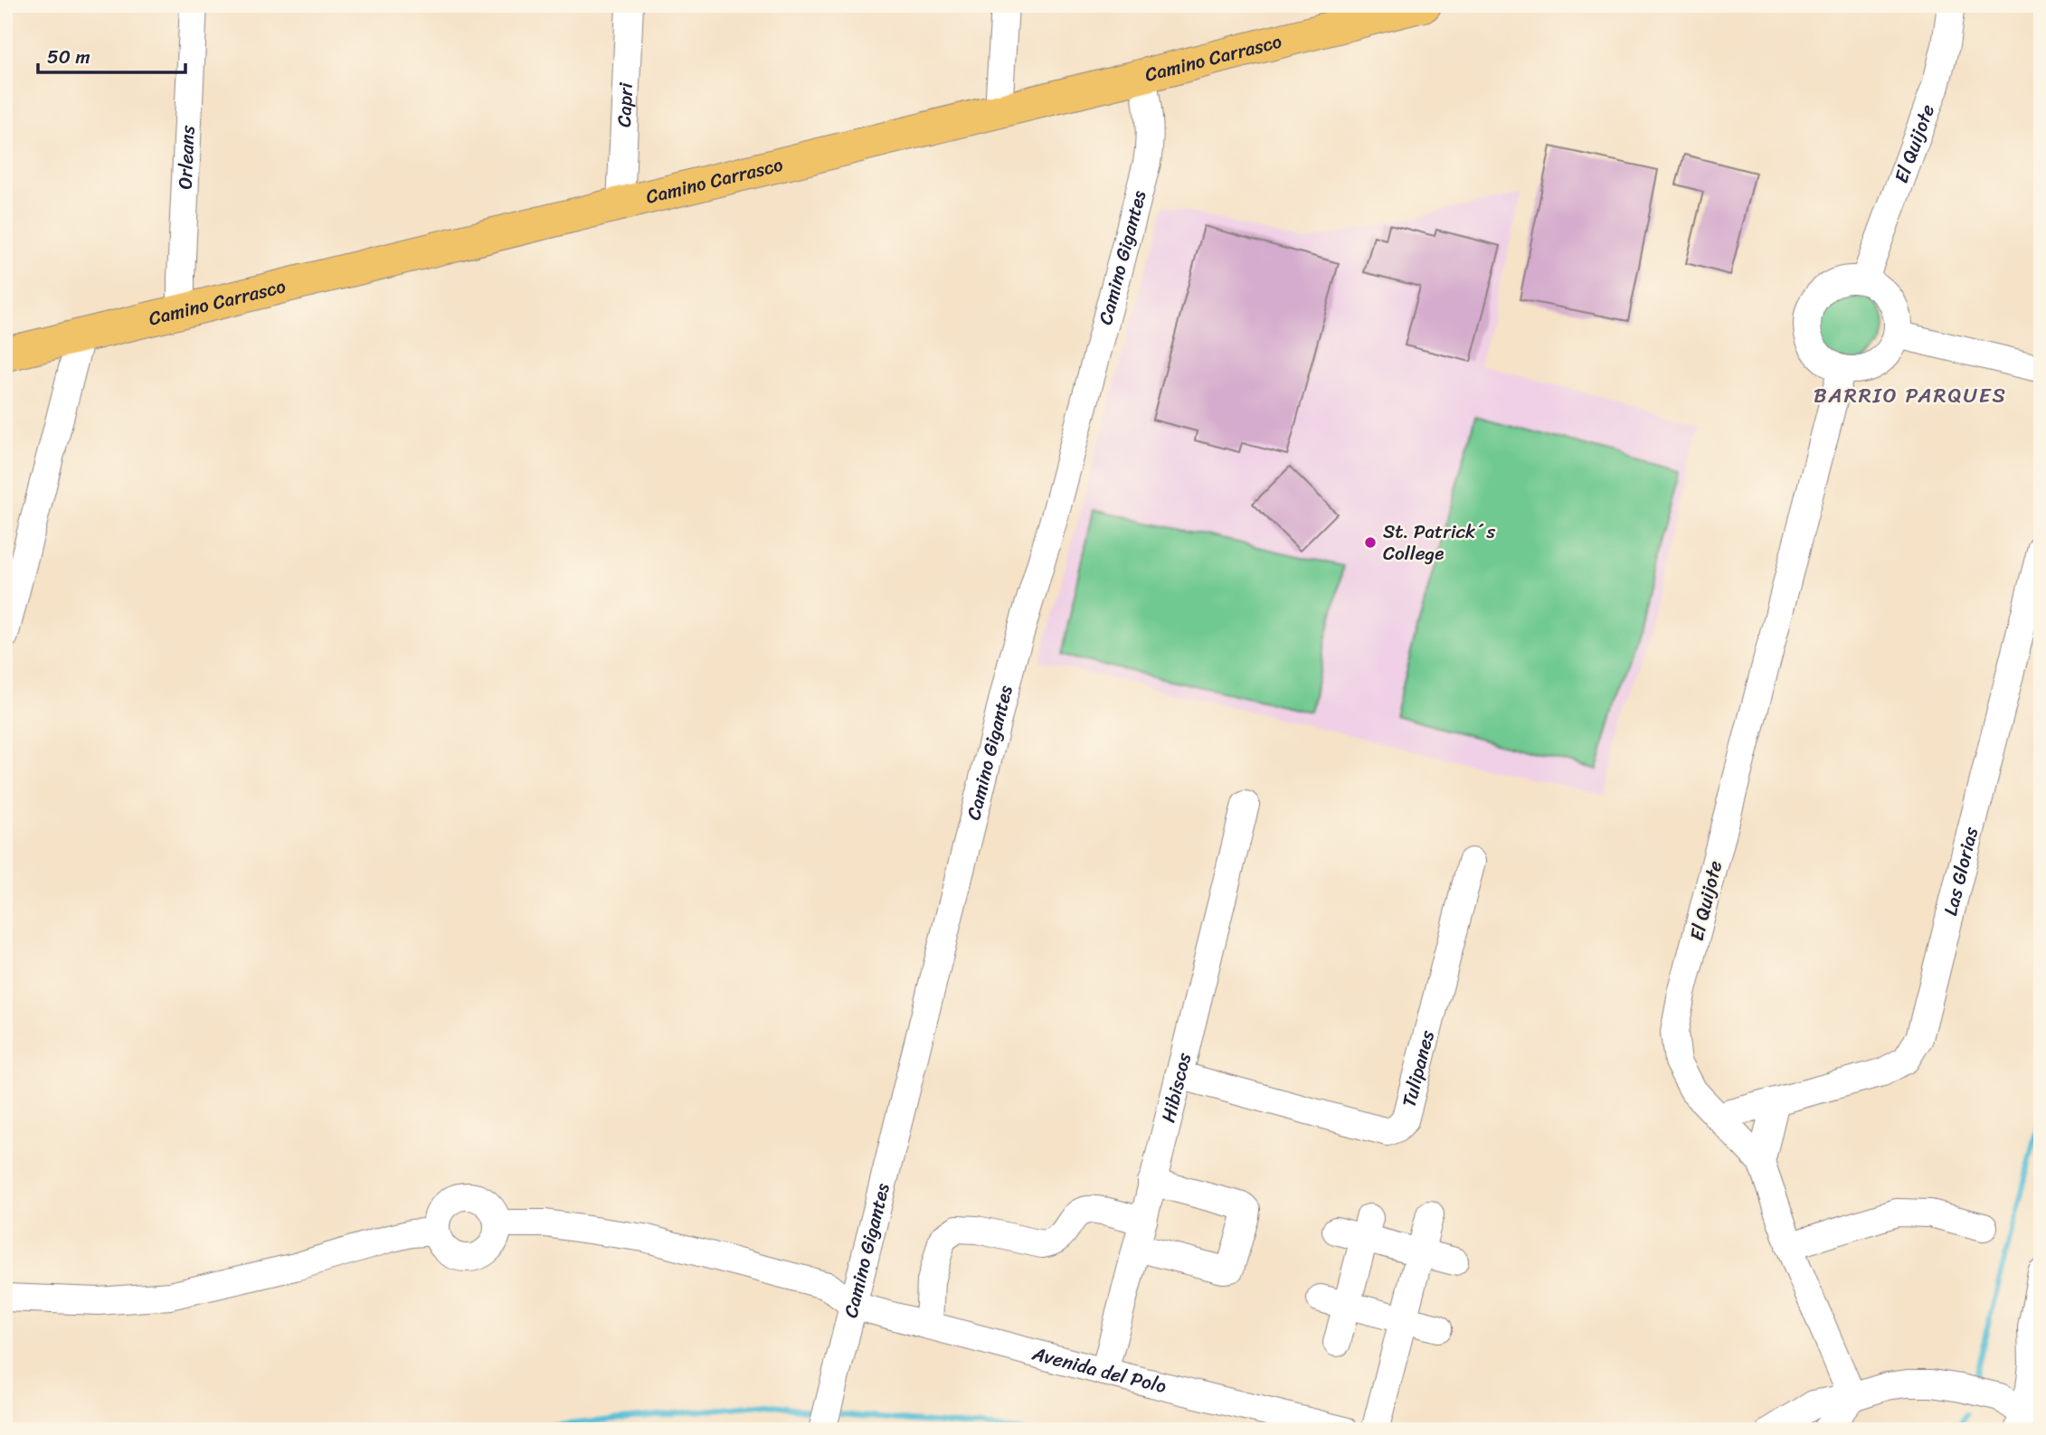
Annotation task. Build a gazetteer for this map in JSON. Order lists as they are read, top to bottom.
{
  "streets": {
    "main road": ["Camino Carrasco"],
    "street": [
      "Capri",
      "El Quijote",
      "Orleans",
      "Camino Gigantes",
      "Las Glorias",
      "Tulipanes",
      "Hibiscos",
      "Avenida del Polo"
    ]
  },
  "crossings": [
    ["Camino Carrasco", "Capri"],
    ["Camino Carrasco", "Orleans"],
    ["Camino Carrasco", "Camino Gigantes"],
    ["El Quijote", "Las Glorias"],
    ["Camino Gigantes", "Avenida del Polo"],
    ["Tulipanes", "Hibiscos"],
    ["Hibiscos", "Avenida del Polo"]
  ],
  "districts": ["BARRIO PARQUES"],
  "places": ["St. Patrick´s College"],
  "scale_bar": "50 m"
}
